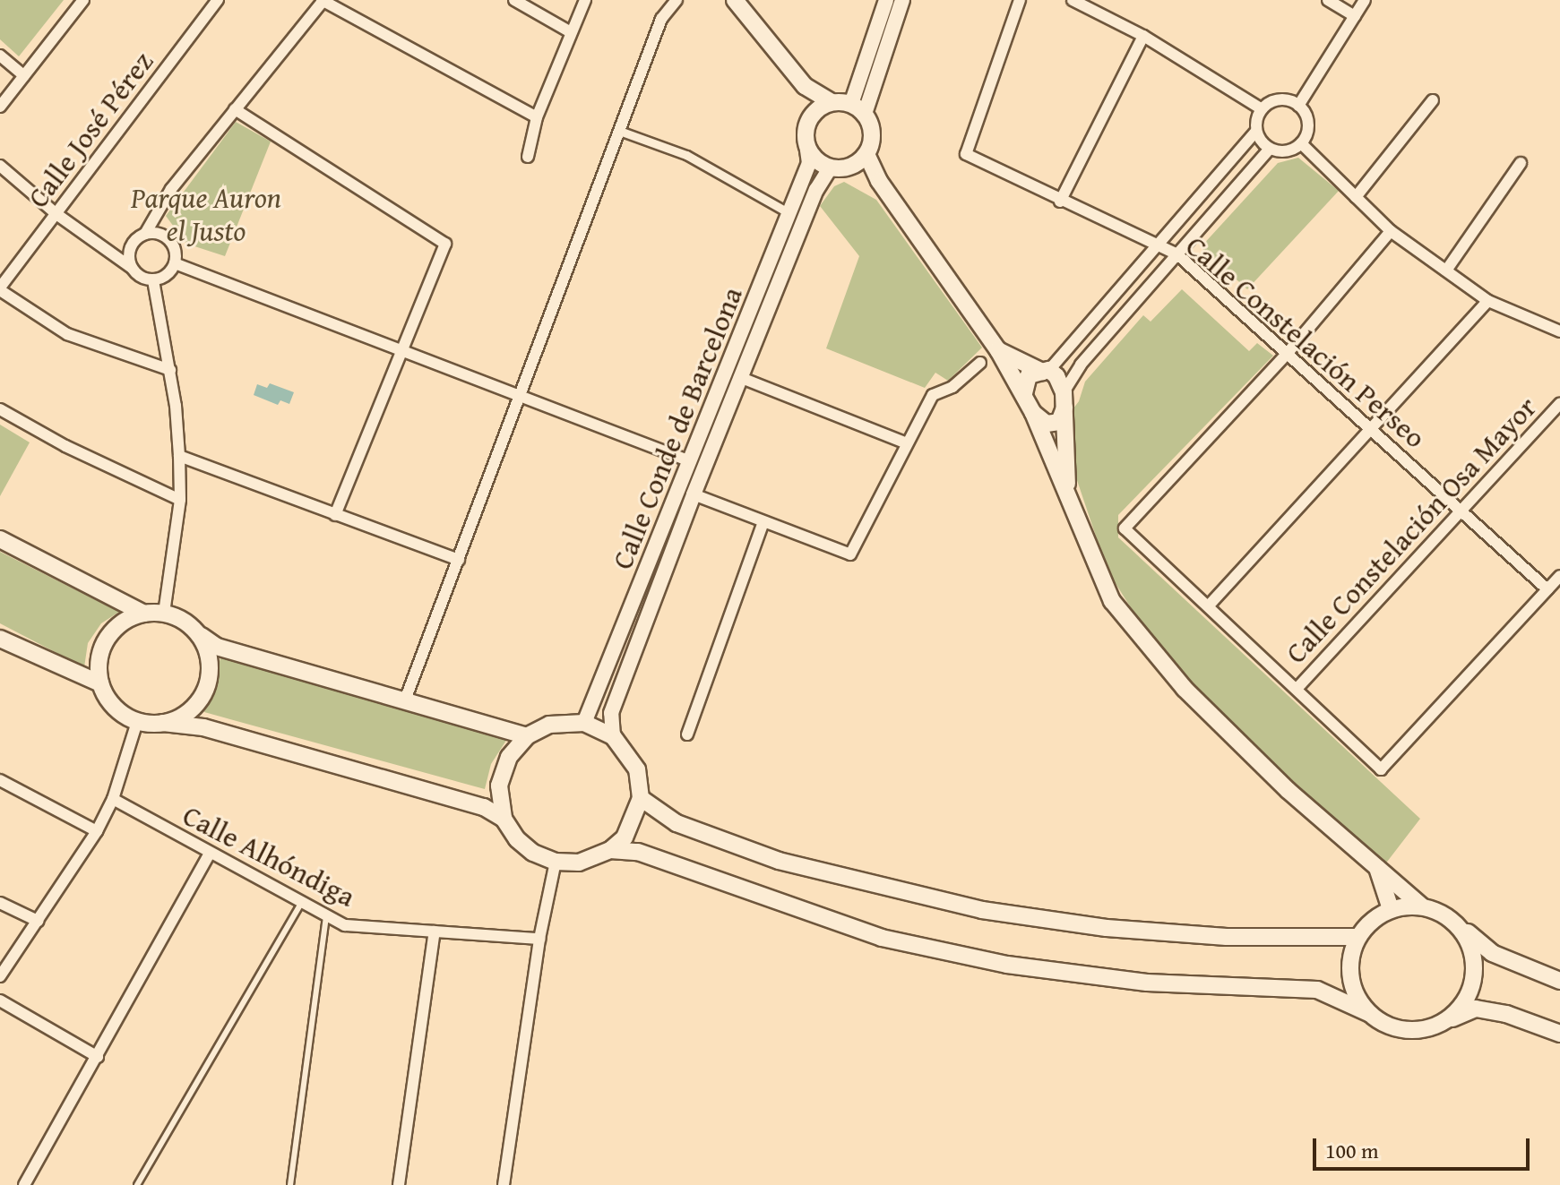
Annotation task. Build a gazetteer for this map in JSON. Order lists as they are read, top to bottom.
{
  "streets": {
    "street": [
      "Calle José Pérez",
      "Calle Constelación Perseo",
      "Calle Conde de Barcelona",
      "Calle Constelación Osa Mayor",
      "Calle Alhóndiga"
    ]
  },
  "crossings": [
    ["Calle Constelación Perseo", "Calle Constelación Osa Mayor"]
  ],
  "parks": ["Parque Auron el Justo"],
  "scale_bar": "100 m"
}
